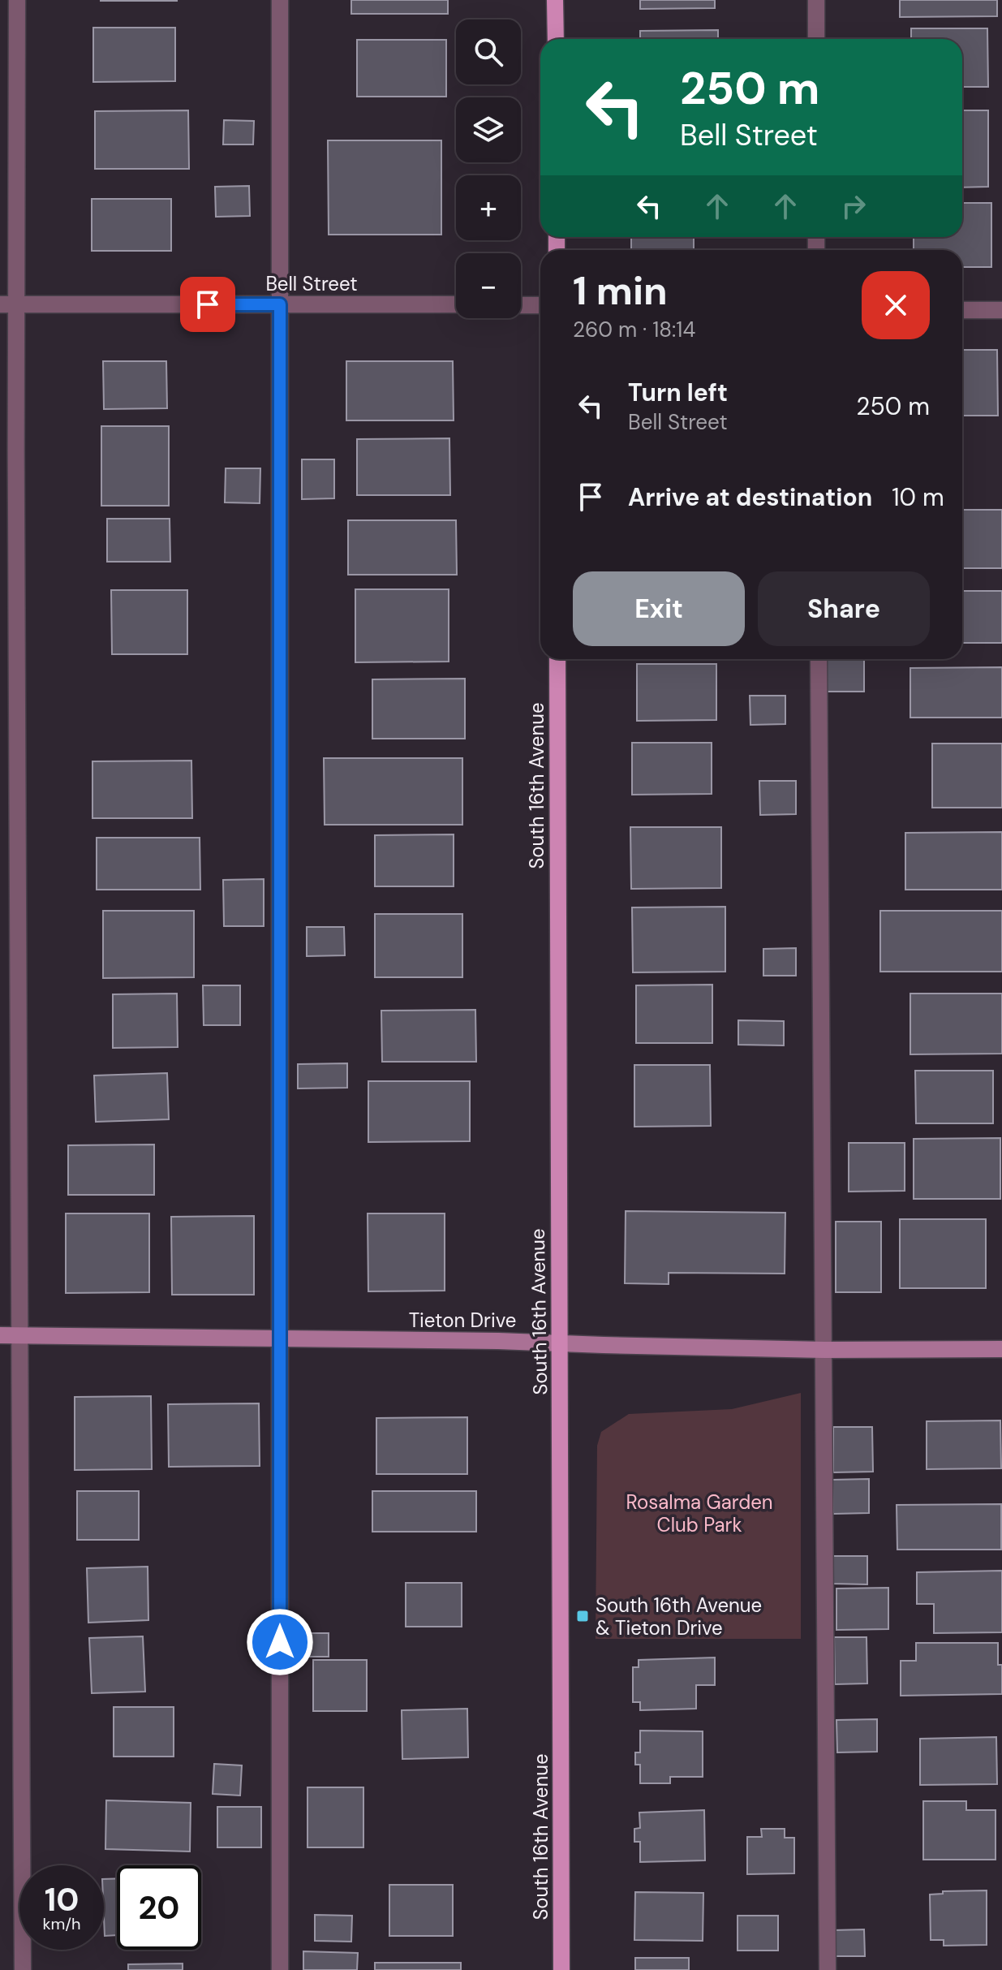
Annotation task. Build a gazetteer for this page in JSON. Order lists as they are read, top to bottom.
{
  "streets": {
    "main road": ["South 16th Avenue", "Tieton Drive"],
    "street": ["Bell Street"]
  },
  "crossings": [
    ["South 16th Avenue", "Tieton Drive"]
  ],
  "parks": ["Rosalma Garden Club Park"],
  "places": {
    "transit": ["South 16th Avenue & Tieton Drive"]
  },
  "page": {
    "map_buttons": ["+", "−"],
    "turn": ["250 m", "Bell Street"],
    "heading": ["1 min", "260 m · 18:14"],
    "list": [
      {
        "name": "Turn left",
        "note": "Bell Street",
        "value": "250 m"
      },
      {
        "name": "Arrive at destination",
        "value": "10 m"
      }
    ],
    "buttons": ["Exit", "Share"],
    "speed": "10 km/h",
    "limit": "20"
  }
}
